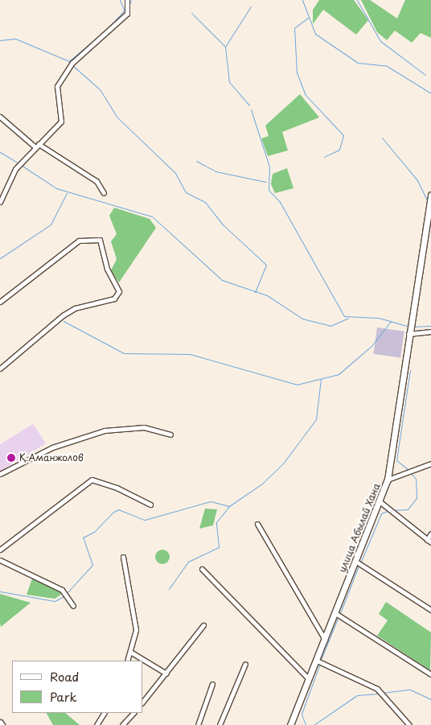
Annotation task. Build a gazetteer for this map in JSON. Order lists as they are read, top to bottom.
{
  "streets": {
    "main road": ["улица Абылай Хана"]
  },
  "places": ["Қ.Аманжолов"],
  "legend": ["Road", "Park"]
}
